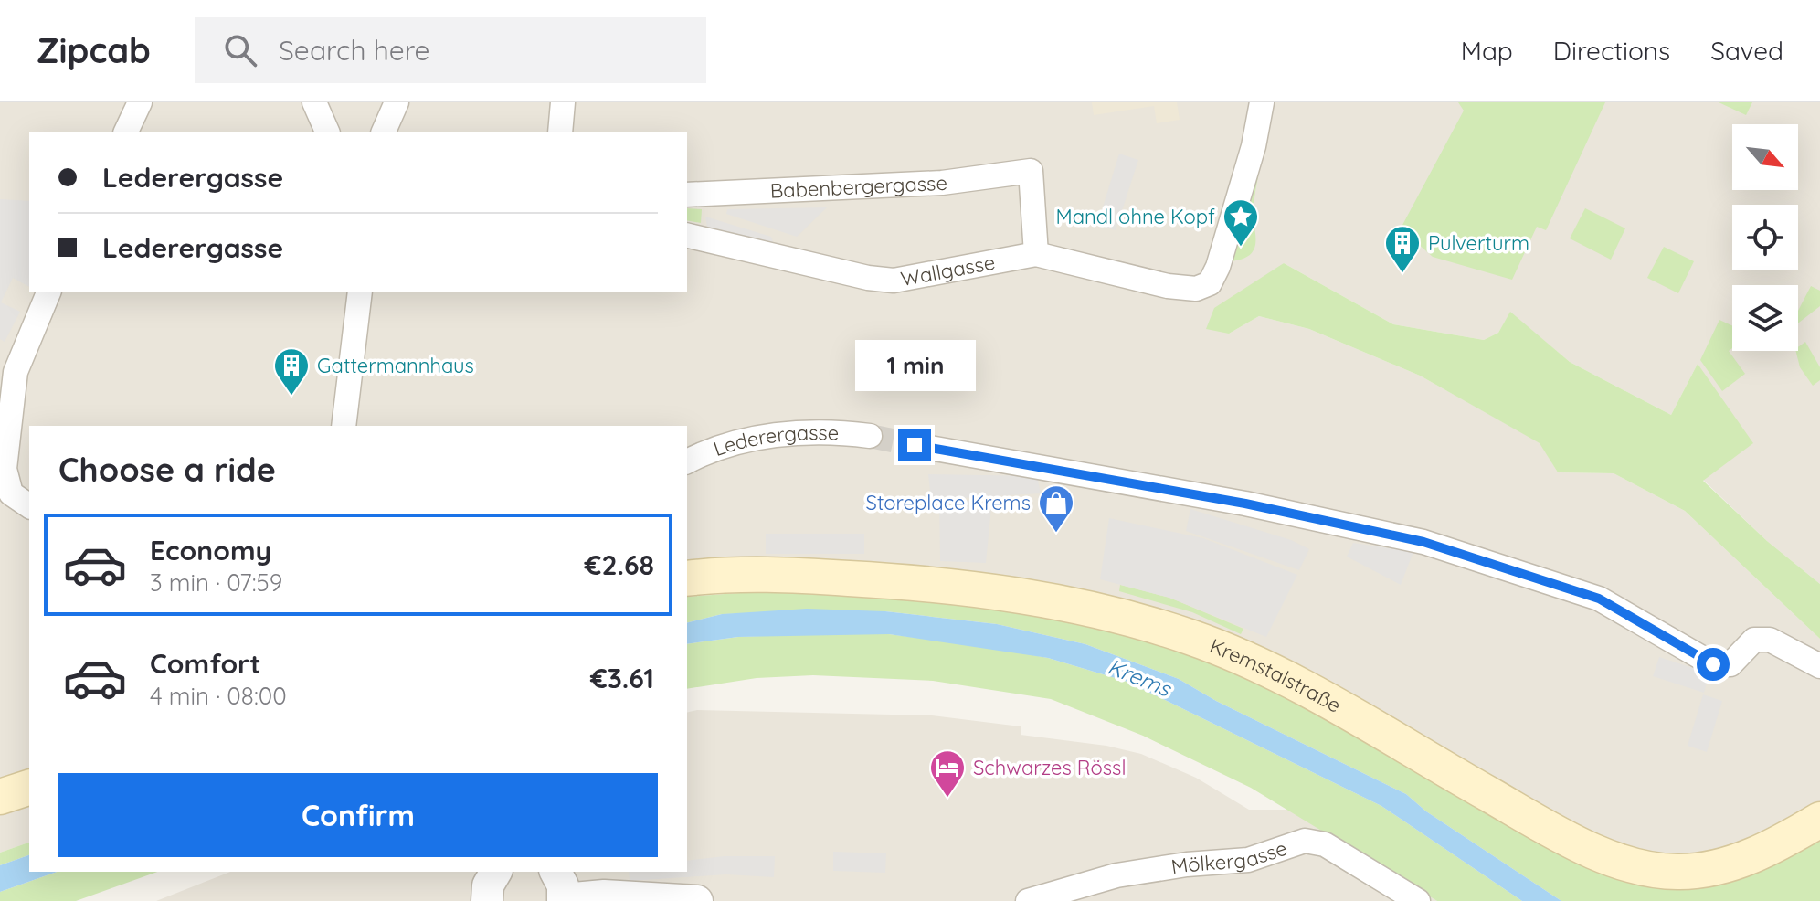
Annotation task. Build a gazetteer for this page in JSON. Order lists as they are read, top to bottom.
{
  "streets": {
    "main road": ["Kremstalstraße"],
    "street": [
      "Babenbergergasse",
      "Wallgasse",
      "Lederergasse",
      "Mölkergasse"
    ]
  },
  "crossings": [
    ["Babenbergergasse", "Wallgasse"]
  ],
  "water": ["Krems"],
  "places": {
    "place": ["Mandl ohne Kopf"],
    "building": ["Pulverturm", "Gattermannhaus"],
    "shop": ["Storeplace Krems"],
    "hotel": ["Schwarzes Rössl"]
  },
  "north": "bottom right",
  "page": {
    "header": "Zipcab",
    "search": "Search here",
    "nav": ["Map", "Directions", "Saved"],
    "banner": ["Lederergasse", "Lederergasse"],
    "bubble": "1 min",
    "heading": "Choose a ride",
    "list": [
      {
        "name": "Economy",
        "note": "3 min · 07:59",
        "value": "€2.68"
      },
      {
        "name": "Comfort",
        "note": "4 min · 08:00",
        "value": "€3.61"
      }
    ],
    "buttons": "Confirm"
  }
}
